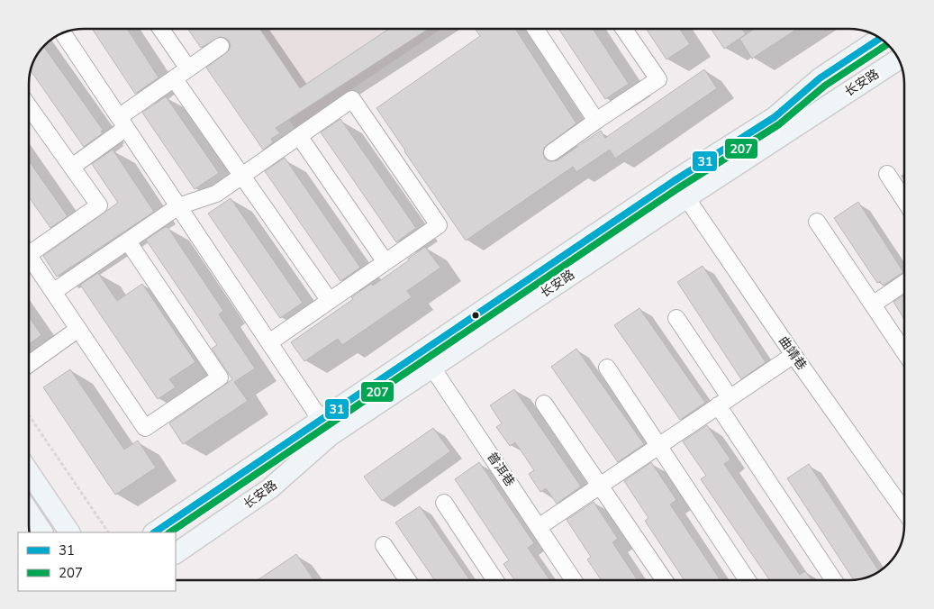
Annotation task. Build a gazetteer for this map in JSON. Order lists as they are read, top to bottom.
{
  "streets": {
    "main road": ["长安路"],
    "lane": ["曲靖巷", "普洱巷"]
  },
  "crossings": [
    ["长安路", "曲靖巷"],
    ["长安路", "普洱巷"]
  ],
  "lines": ["transit line 31", "transit line 207"],
  "legend": ["31", "207"]
}
